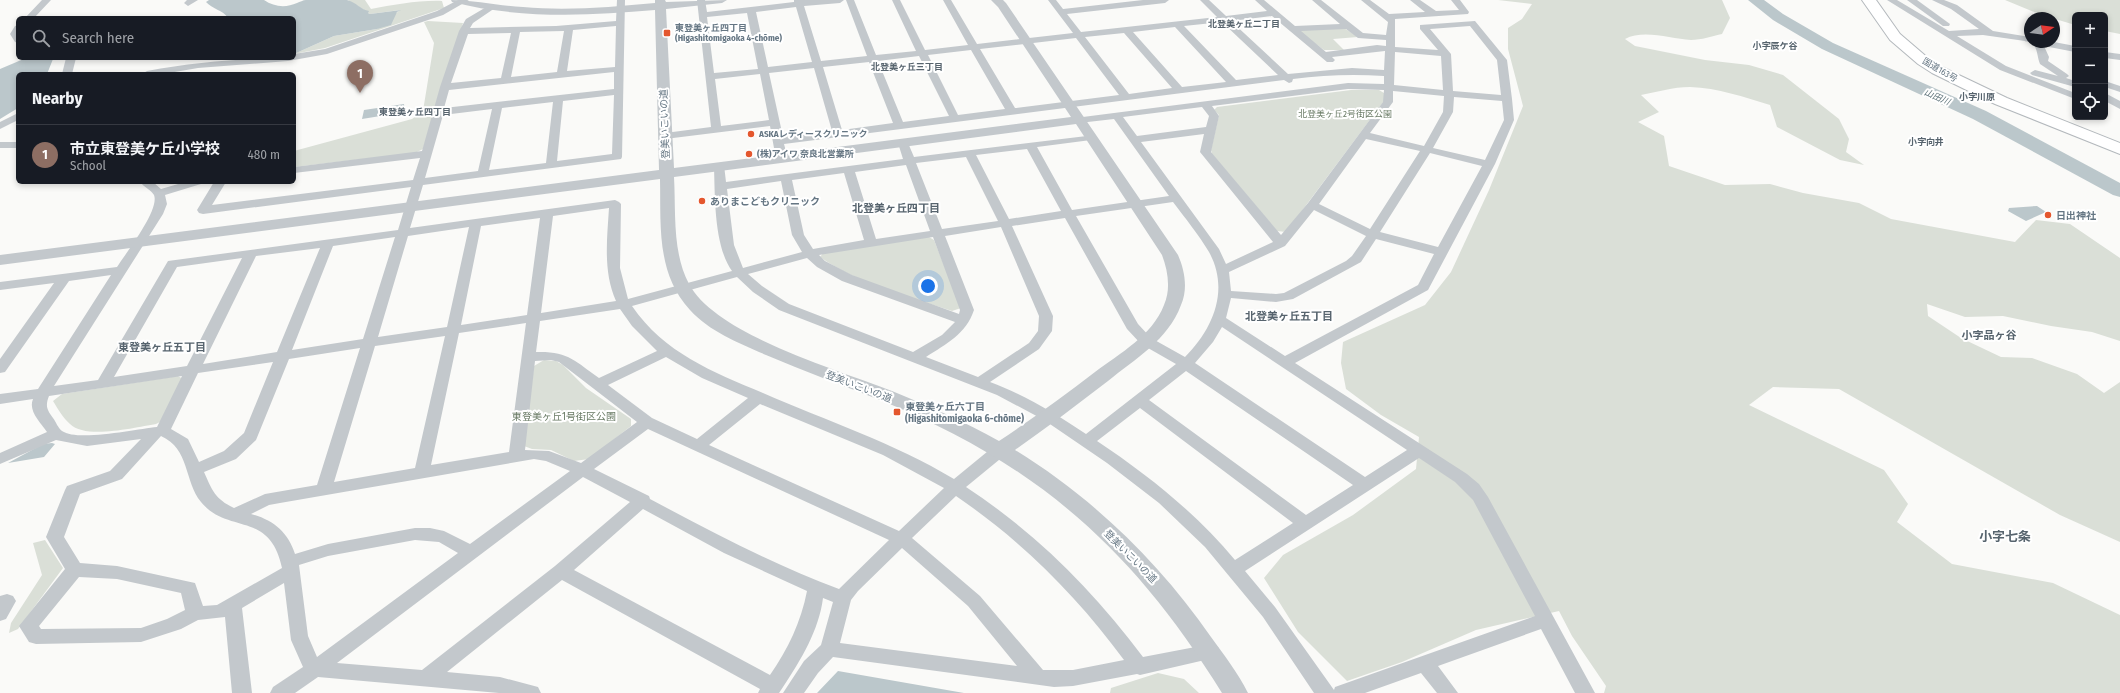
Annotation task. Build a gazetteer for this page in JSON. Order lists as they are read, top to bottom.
{
  "streets": {
    "highway": ["国道163号"],
    "street": ["登美いこいの道"]
  },
  "districts": [
    "北登美ヶ丘二丁目",
    "小字辰ケ谷",
    "北登美ヶ丘三丁目",
    "小字川原",
    "東登美ヶ丘四丁目",
    "小字向井",
    "北登美ヶ丘四丁目",
    "北登美ヶ丘五丁目",
    "小字品ヶ谷",
    "東登美ヶ丘五丁目",
    "小字七条"
  ],
  "water": ["山田川"],
  "parks": ["北登美ヶ丘2号街区公園", "東登美ヶ丘1号街区公園"],
  "places": {
    "transit": ["東登美ヶ丘四丁目 (Higashitomigaoka 4-chōme)", "東登美ヶ丘六丁目 (Higashitomigaoka 6-chōme)"],
    "other": [
      "ASKAレディースクリニック",
      "(株)アイワ 奈良北営業所",
      "ありまこどもクリニック",
      "日出神社"
    ]
  },
  "north": "right",
  "page": {
    "map_buttons": ["+", "−"],
    "search": "Search here",
    "pins": "1",
    "heading": "Nearby",
    "list": [
      {
        "mark": "1",
        "name": "市立東登美ケ丘小学校",
        "note": "School",
        "value": "480 m"
      }
    ]
  }
}
